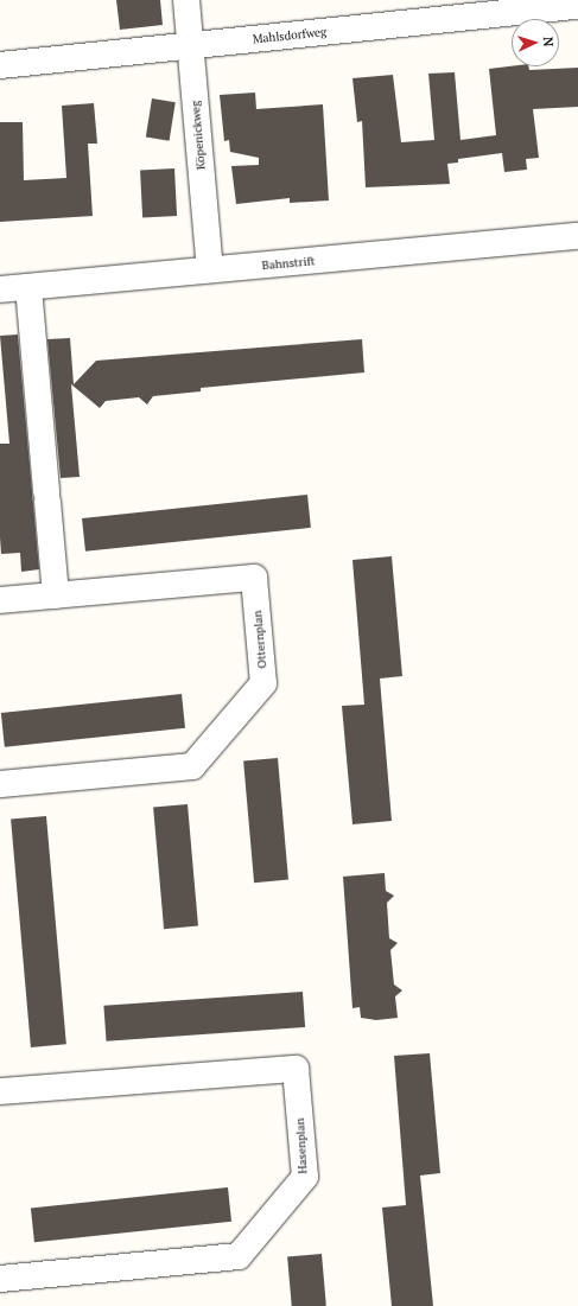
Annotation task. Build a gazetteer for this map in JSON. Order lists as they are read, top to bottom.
{
  "streets": {
    "street": [
      "Mahlsdorfweg",
      "Köpenickweg",
      "Bahnstrift",
      "Otternplan",
      "Hasenplan"
    ]
  },
  "crossings": [
    ["Mahlsdorfweg", "Köpenickweg"],
    ["Köpenickweg", "Bahnstrift"]
  ],
  "north": "right"
}
